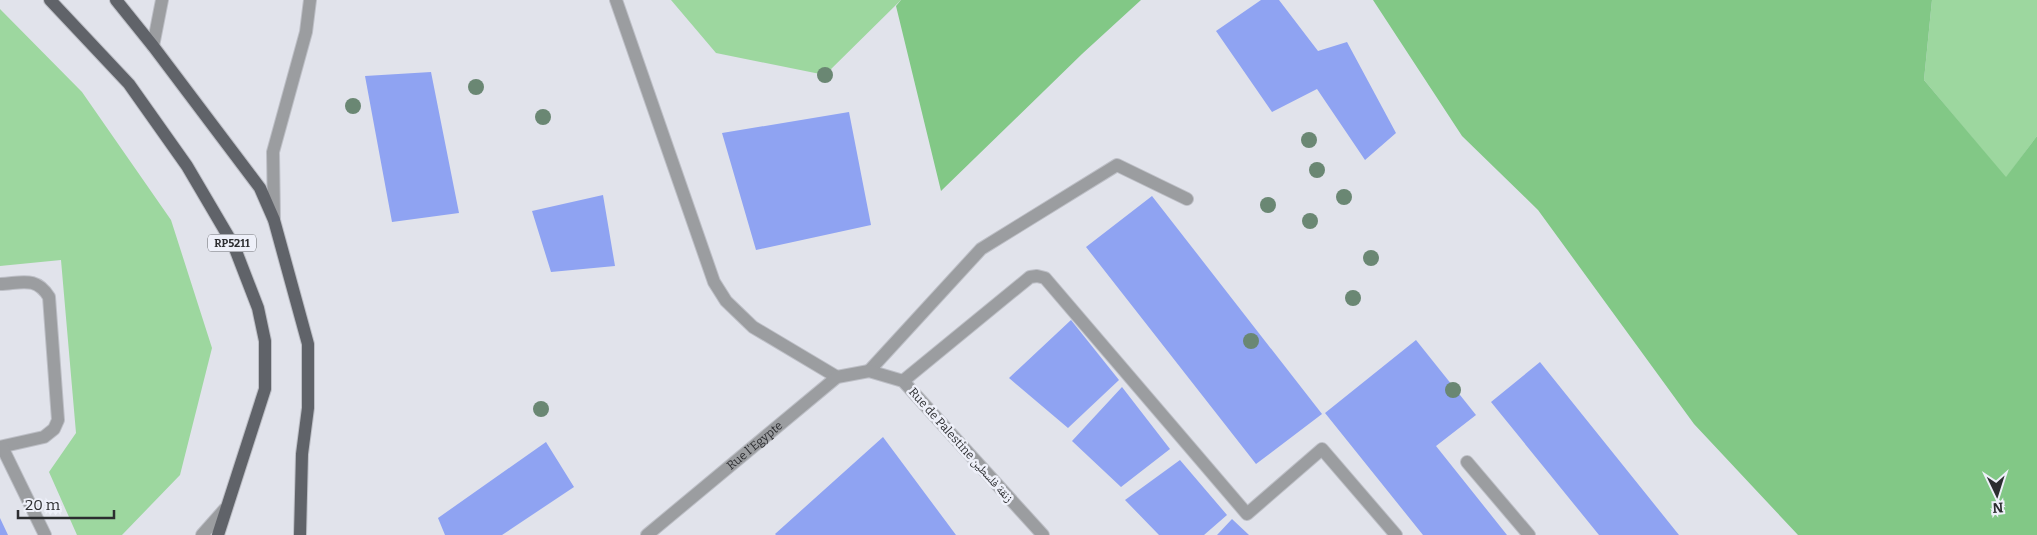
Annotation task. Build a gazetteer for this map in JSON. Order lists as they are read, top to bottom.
{
  "streets": {
    "main road": ["RP5211"],
    "street": ["Rue de Palestine زنقة فلسطين", "Rue l'Egypte"]
  },
  "scale_bar": "20 m",
  "north": "bottom"
}
